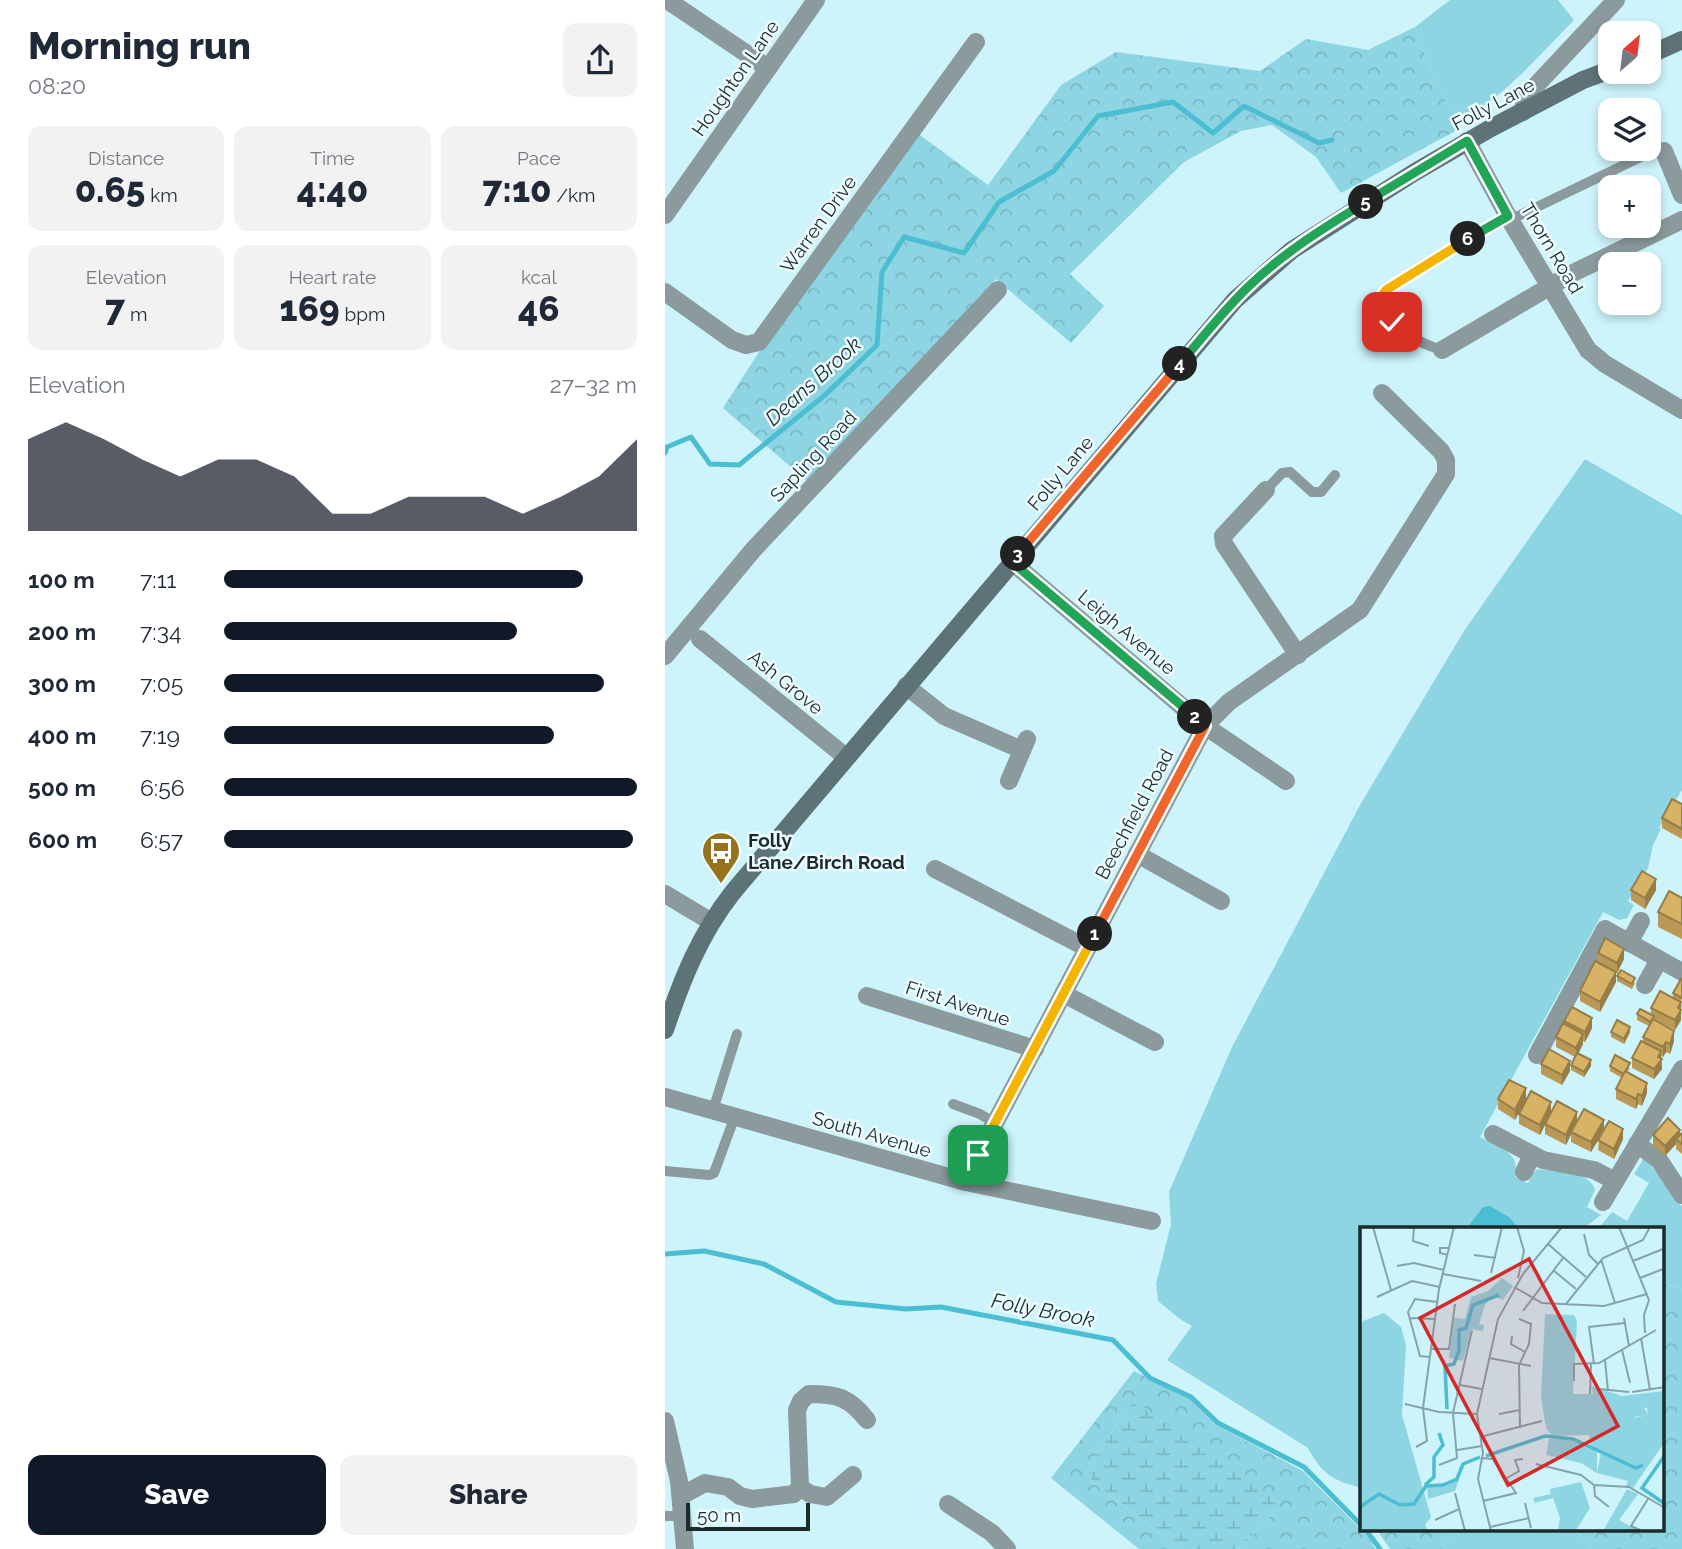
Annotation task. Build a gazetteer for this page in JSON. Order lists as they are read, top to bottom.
{
  "streets": {
    "main road": ["Folly Lane"],
    "street": [
      "Houghton Lane",
      "Warren Drive",
      "Thorn Road",
      "Sapling Road",
      "Leigh Avenue",
      "Ash Grove",
      "Beechfield Road",
      "First Avenue",
      "South Avenue"
    ]
  },
  "crossings": [
    ["Folly Lane", "Thorn Road"],
    ["Folly Lane", "Leigh Avenue"],
    ["Folly Lane", "Ash Grove"],
    ["Leigh Avenue", "Beechfield Road"],
    ["Beechfield Road", "First Avenue"],
    ["Beechfield Road", "South Avenue"]
  ],
  "water": ["Deans Brook", "Folly Brook"],
  "places": {
    "bus stop": ["Folly Lane/Birch Road"]
  },
  "scale_bar": "50 m",
  "north": "top right",
  "page": {
    "heading": ["Morning run", "08:20"],
    "map_buttons": ["+", "−"],
    "stats": [
      ["Distance", "0.65 km"],
      ["Time", "4:40"],
      ["Pace", "7:10 /km"],
      ["Elevation", "7 m"],
      ["Heart rate", "169 bpm"],
      ["kcal", "46"]
    ],
    "pins": [
      "5",
      "6",
      "4",
      "3",
      "2",
      "1"
    ],
    "chart": ["Elevation", "27–32 m"],
    "list": [
      {
        "name": "100 m",
        "note": "7:11"
      },
      {
        "name": "200 m",
        "note": "7:34"
      },
      {
        "name": "300 m",
        "note": "7:05"
      },
      {
        "name": "400 m",
        "note": "7:19"
      },
      {
        "name": "500 m",
        "note": "6:56"
      },
      {
        "name": "600 m",
        "note": "6:57"
      }
    ],
    "buttons": ["Save", "Share"],
    "scale": "50 m"
  }
}
